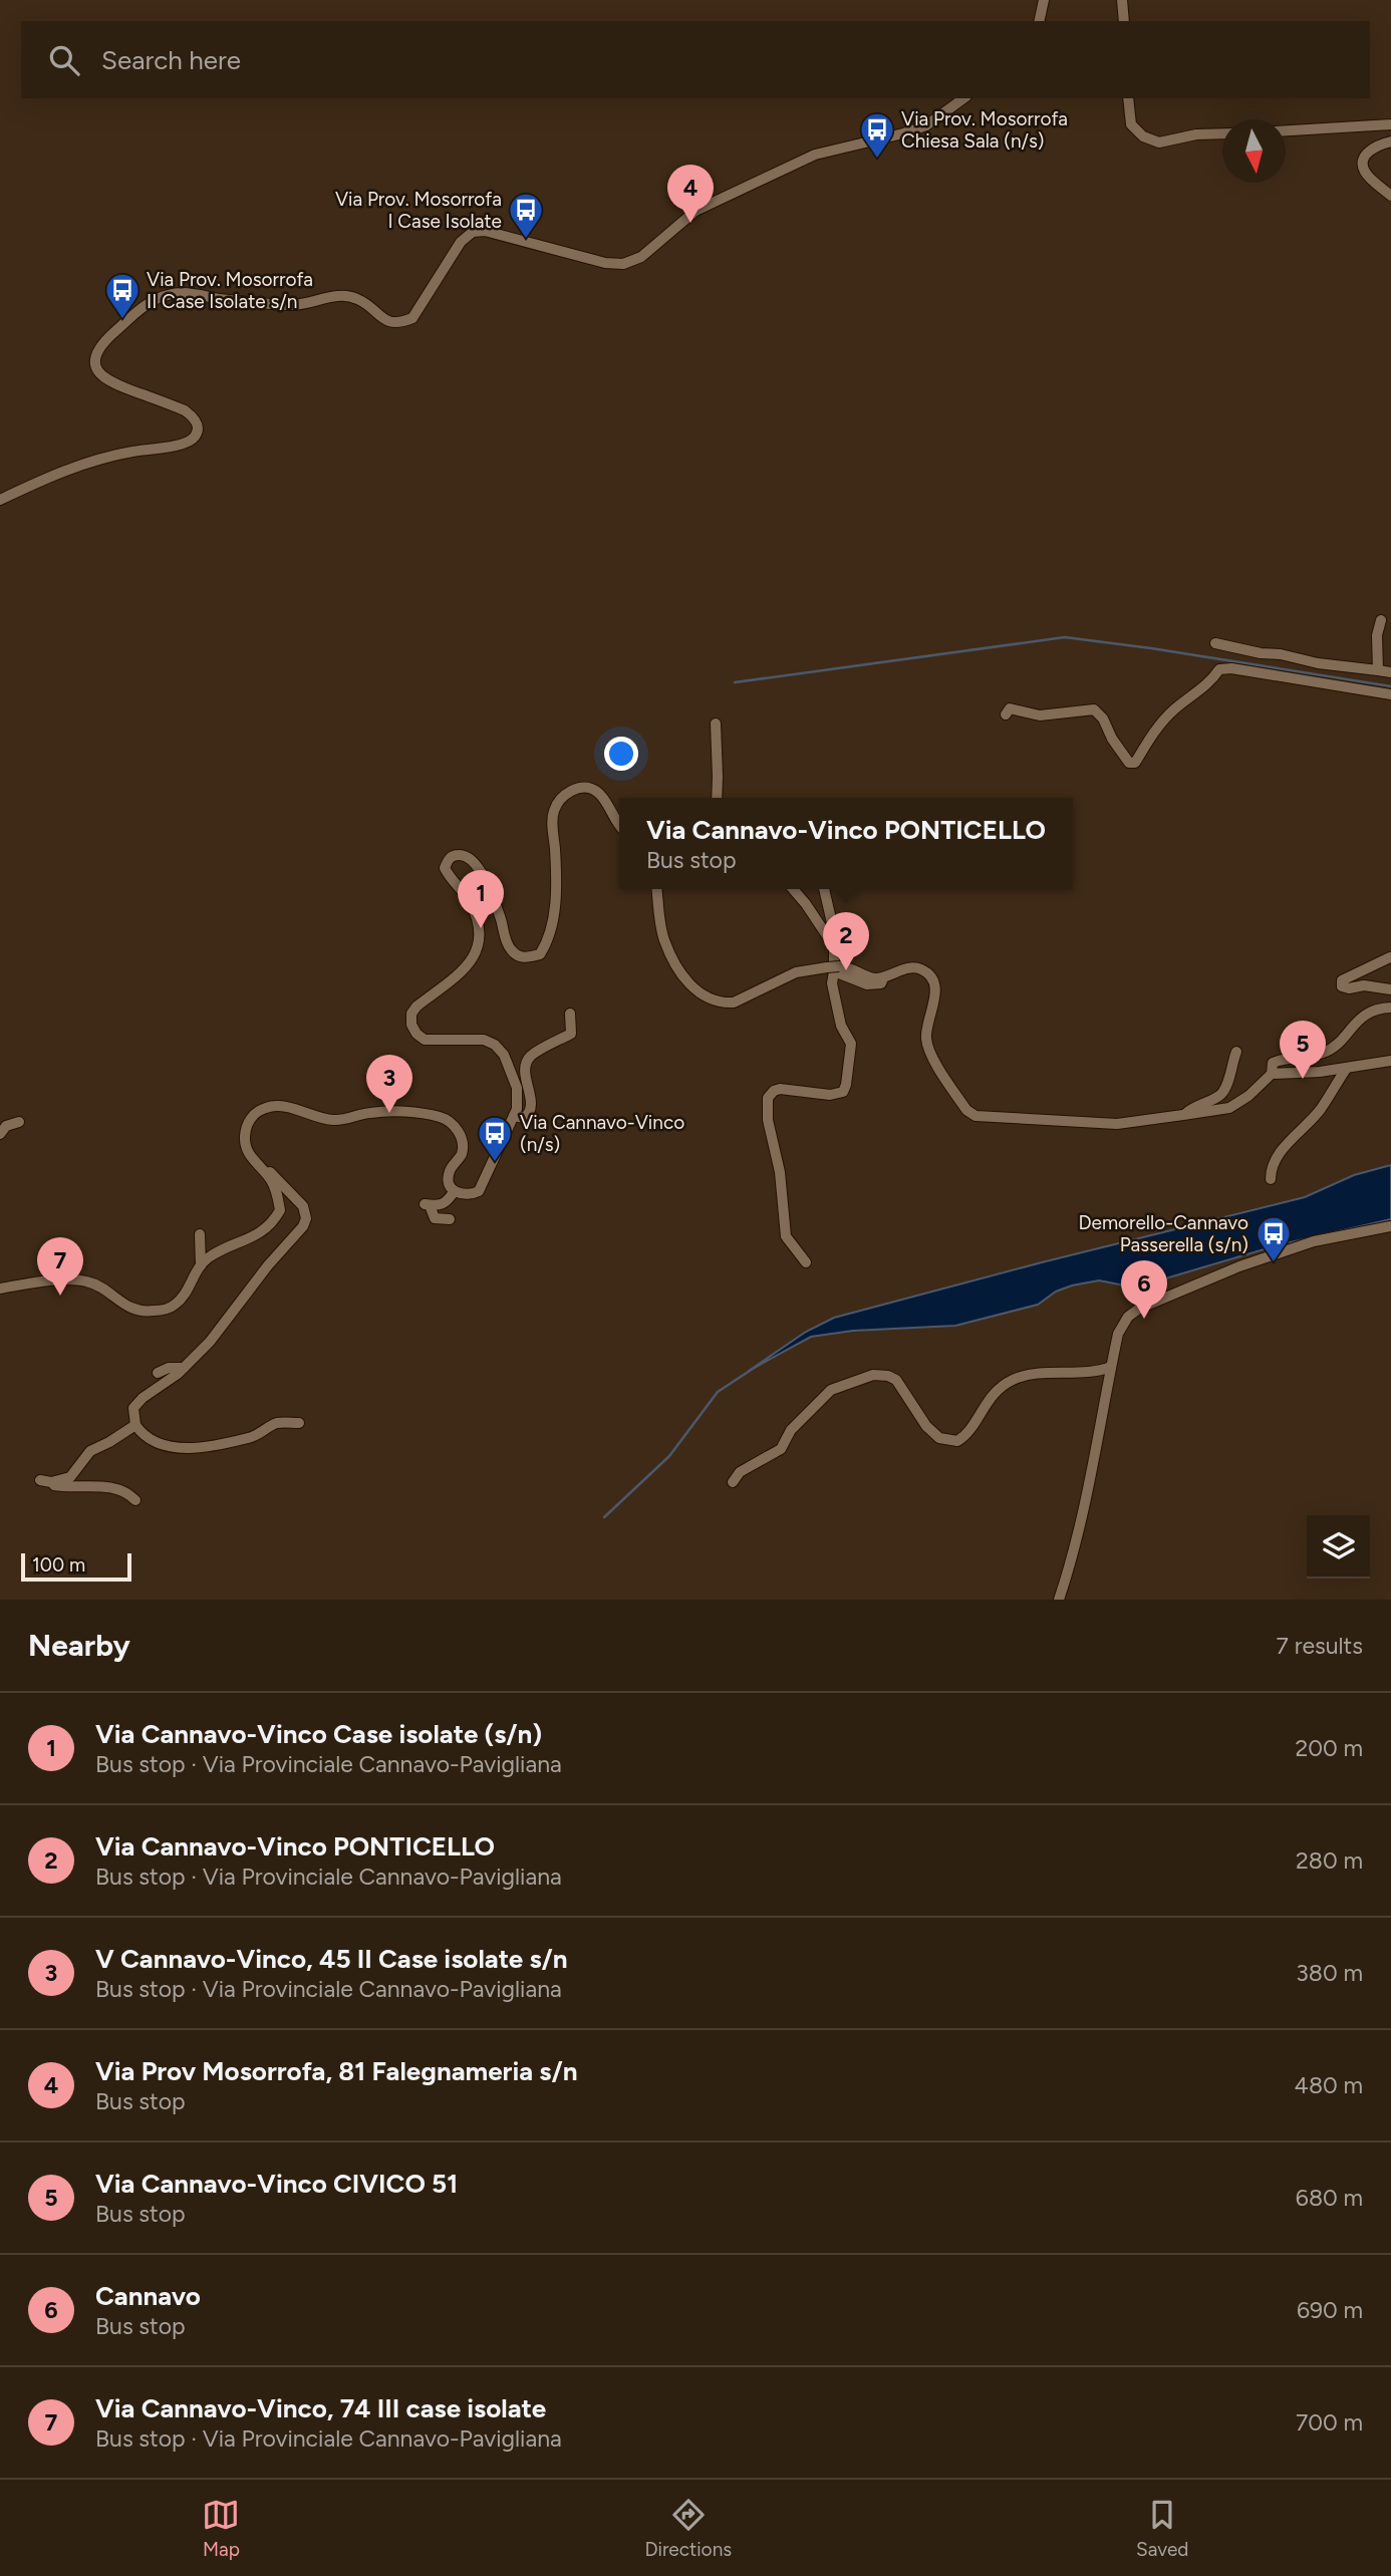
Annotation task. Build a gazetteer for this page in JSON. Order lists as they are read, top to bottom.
{
  "places": {
    "bus stop": [
      "Via Prov. Mosorrofa Chiesa Sala (n/s)",
      "Via Prov. Mosorrofa I Case Isolate",
      "Via Prov. Mosorrofa II Case Isolate s/n",
      "Via Cannavo-Vinco (n/s)",
      "Demorello-Cannavo Passerella (s/n)"
    ]
  },
  "scale_bar": "100 m",
  "north": "bottom",
  "page": {
    "search": "Search here",
    "pins": [
      "4",
      "1",
      "2",
      "5",
      "3",
      "7",
      "6"
    ],
    "popup": ["Via Cannavo-Vinco PONTICELLO", "Bus stop"],
    "scale": "100 m",
    "heading": ["Nearby", "7 results"],
    "list": [
      {
        "mark": "1",
        "name": "Via Cannavo-Vinco Case isolate (s/n)",
        "note": "Bus stop · Via Provinciale Cannavo-Pavigliana",
        "value": "200 m"
      },
      {
        "mark": "2",
        "name": "Via Cannavo-Vinco PONTICELLO",
        "note": "Bus stop · Via Provinciale Cannavo-Pavigliana",
        "value": "280 m"
      },
      {
        "mark": "3",
        "name": "V Cannavo-Vinco, 45 II Case isolate s/n",
        "note": "Bus stop · Via Provinciale Cannavo-Pavigliana",
        "value": "380 m"
      },
      {
        "mark": "4",
        "name": "Via Prov Mosorrofa, 81 Falegnameria s/n",
        "note": "Bus stop",
        "value": "480 m"
      },
      {
        "mark": "5",
        "name": "Via Cannavo-Vinco CIVICO 51",
        "note": "Bus stop",
        "value": "680 m"
      },
      {
        "mark": "6",
        "name": "Cannavo",
        "note": "Bus stop",
        "value": "690 m"
      },
      {
        "mark": "7",
        "name": "Via Cannavo-Vinco, 74 III case isolate",
        "note": "Bus stop · Via Provinciale Cannavo-Pavigliana",
        "value": "700 m"
      }
    ],
    "nav": ["Map", "Directions", "Saved"]
  }
}
